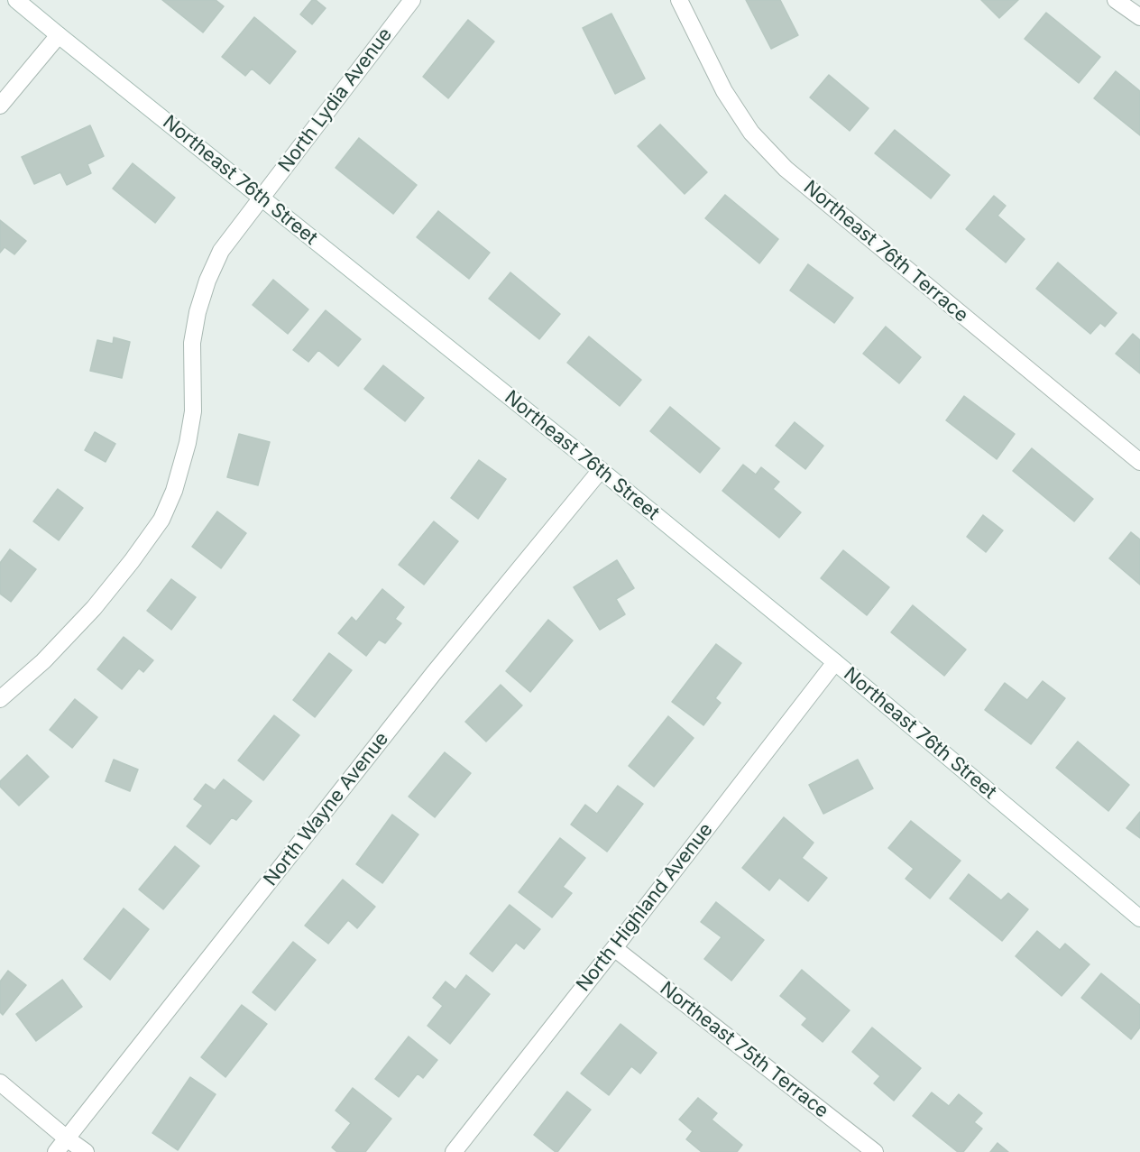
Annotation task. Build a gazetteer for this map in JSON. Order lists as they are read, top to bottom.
{
  "streets": {
    "street": [
      "North Lydia Avenue",
      "Northeast 76th Street",
      "Northeast 76th Terrace",
      "North Wayne Avenue",
      "North Highland Avenue",
      "Northeast 75th Terrace"
    ]
  },
  "crossings": [
    ["North Lydia Avenue", "Northeast 76th Street"],
    ["Northeast 76th Street", "North Wayne Avenue"],
    ["Northeast 76th Street", "North Highland Avenue"],
    ["North Highland Avenue", "Northeast 75th Terrace"]
  ]
}
